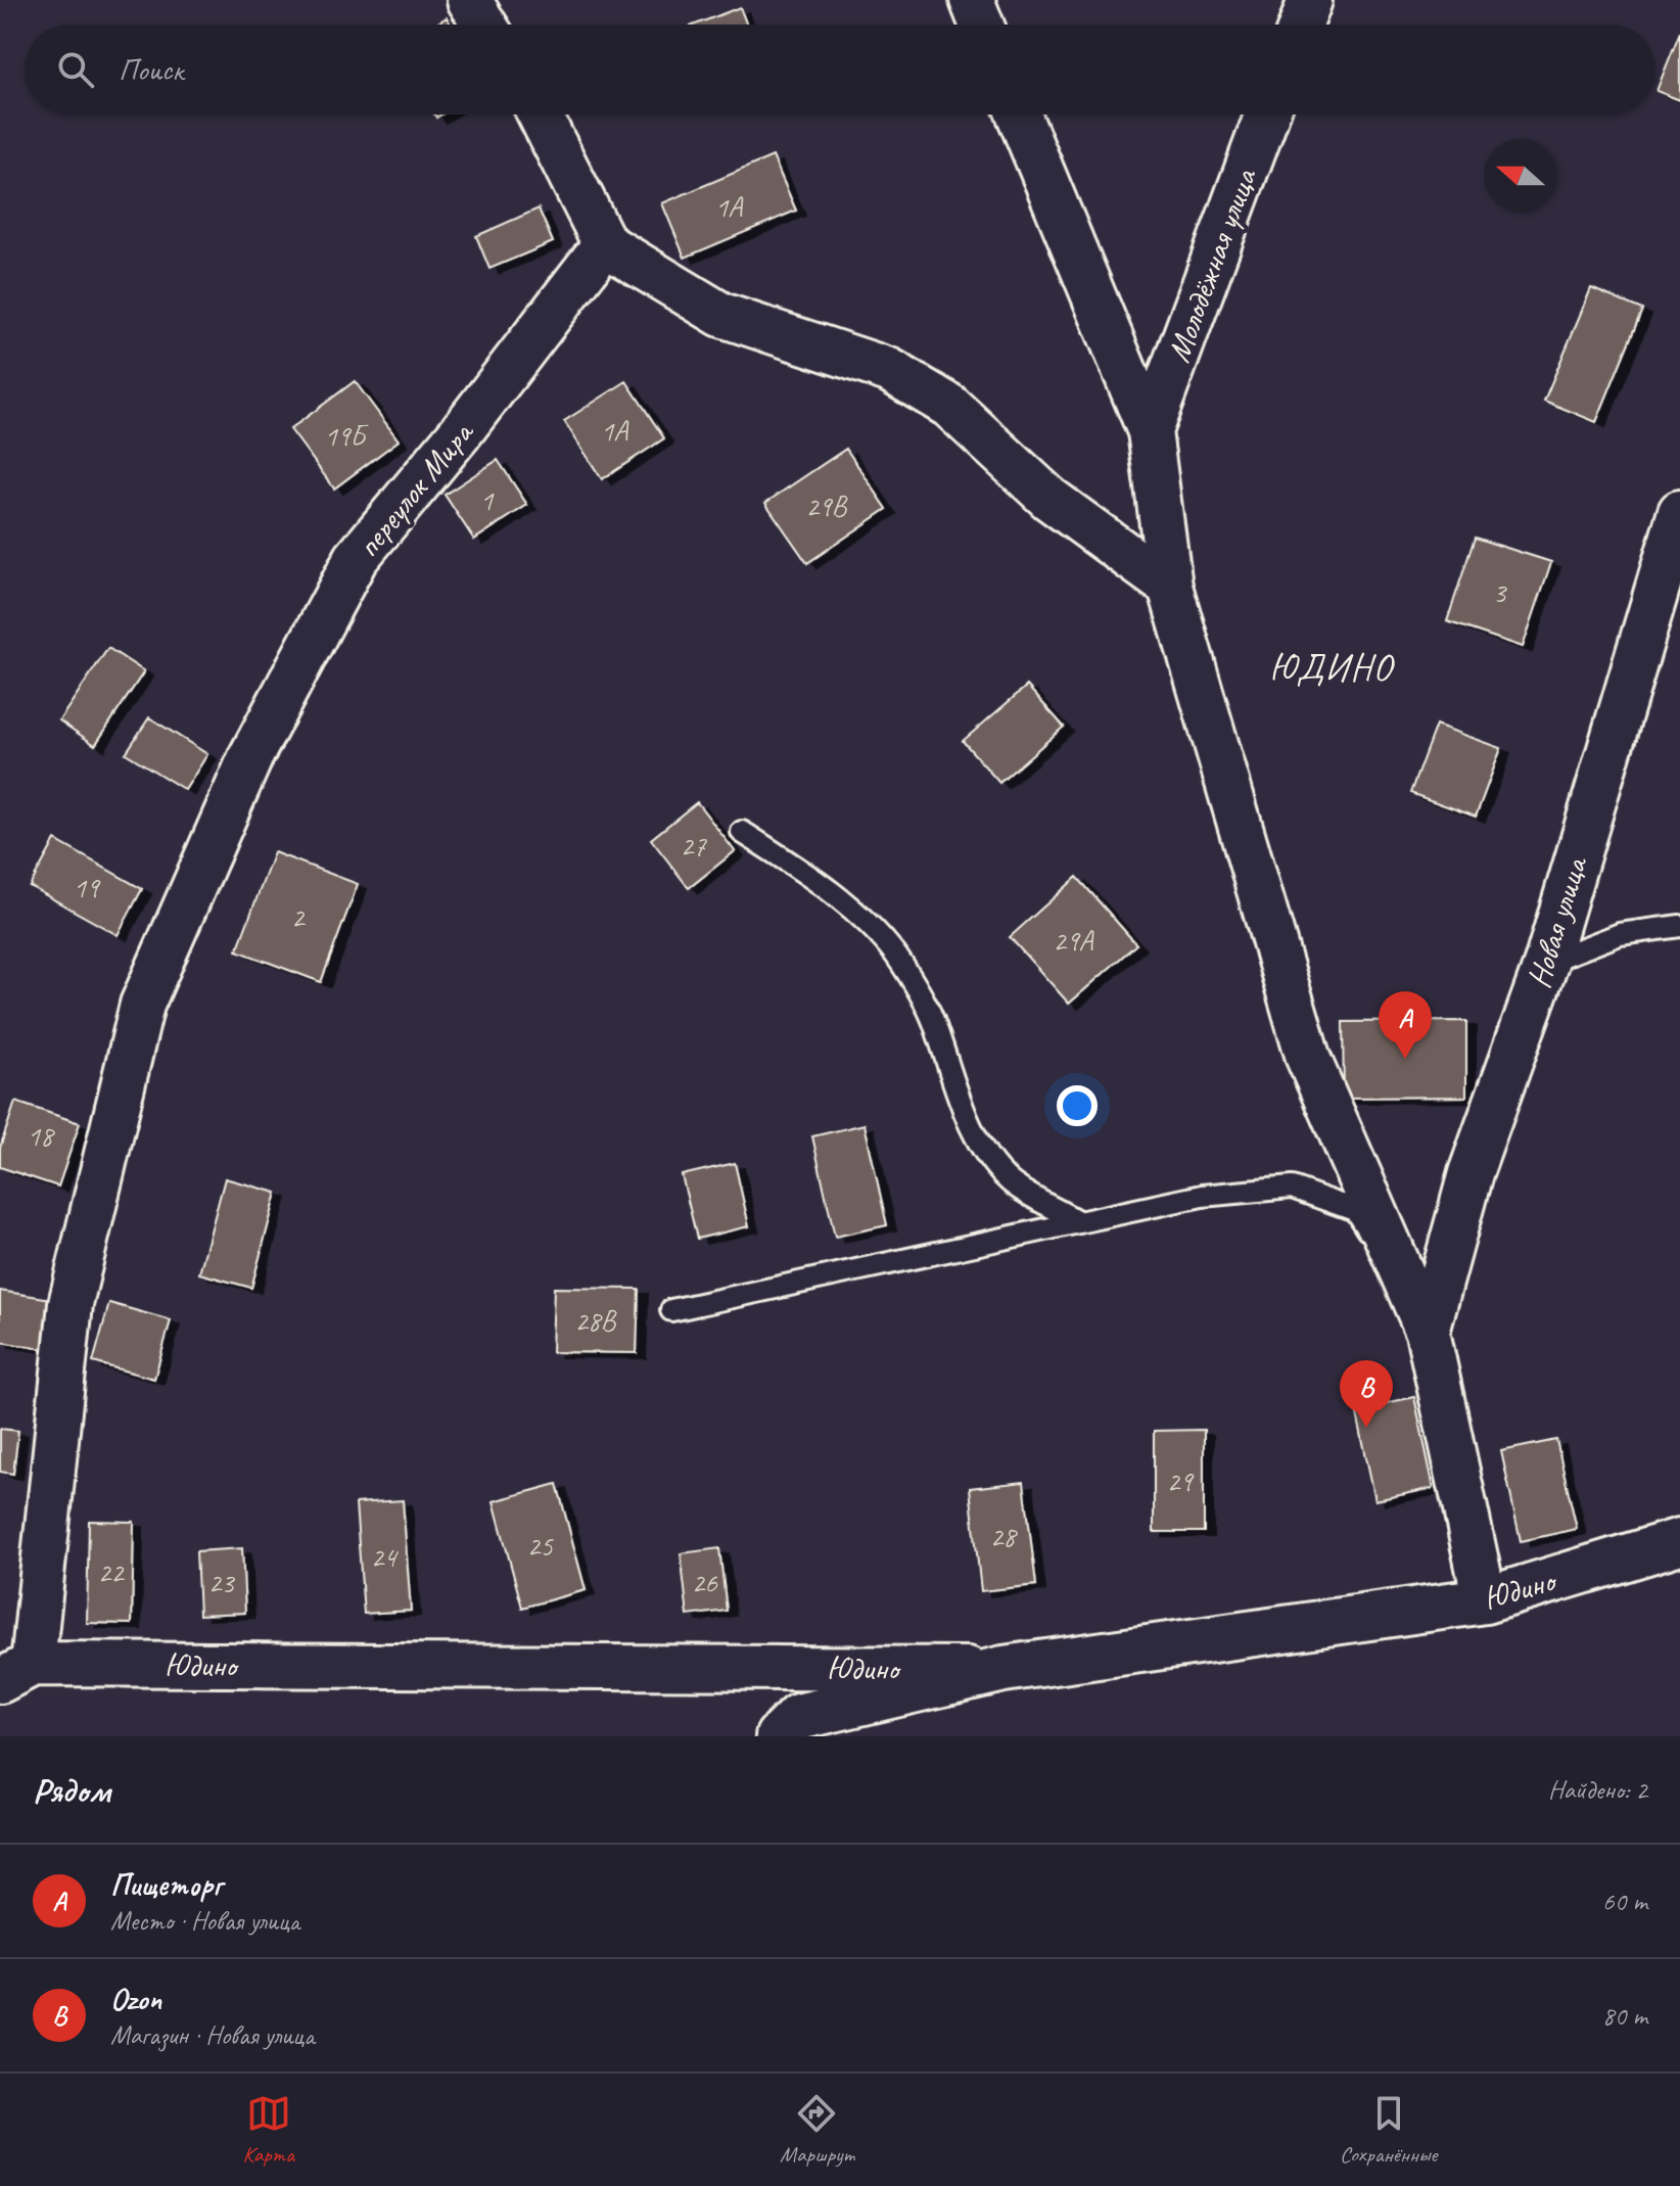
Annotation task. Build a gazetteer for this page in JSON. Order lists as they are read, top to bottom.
{
  "streets": {
    "street": [
      "Молодёжная улица",
      "переулок Мира",
      "Новая улица",
      "Юдино"
    ]
  },
  "crossings": [
    ["переулок Мира", "Юдино"]
  ],
  "districts": ["ЮДИНО"],
  "house_numbers": [
    "1А",
    "1А",
    "19Б",
    "1",
    "29В",
    "3",
    "27",
    "19",
    "2",
    "29А",
    "18",
    "28В",
    "29",
    "28",
    "25",
    "24",
    "22",
    "23",
    "26"
  ],
  "north": "left",
  "page": {
    "search": "Поиск",
    "pins": ["A", "B"],
    "heading": ["Рядом", "Найдено: 2"],
    "list": [
      {
        "mark": "A",
        "name": "Пищеторг",
        "note": "Место · Новая улица",
        "value": "60 m"
      },
      {
        "mark": "B",
        "name": "Ozon",
        "note": "Магазин · Новая улица",
        "value": "80 m"
      }
    ],
    "nav": ["Карта", "Маршрут", "Сохранённые"]
  }
}
